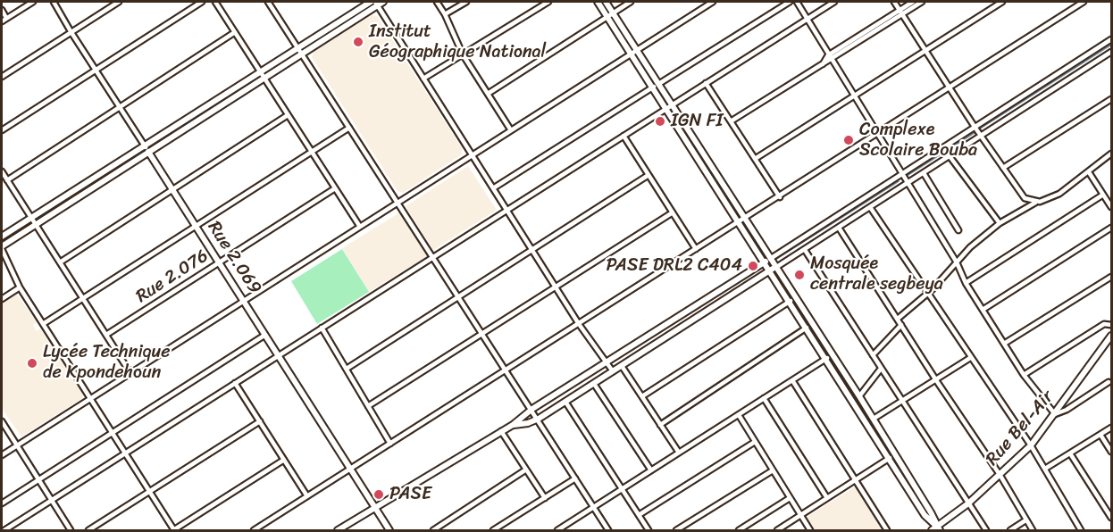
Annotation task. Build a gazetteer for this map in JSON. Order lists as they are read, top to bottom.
{
  "streets": {
    "street": ["Rue 2.069", "Rue 2.076", "Rue Bel-Air"]
  },
  "crossings": [
    ["Rue 2.069", "Rue 2.076"]
  ],
  "places": [
    "Institut Géographique National",
    "IGN FI",
    "Complexe Scolaire Bouba",
    "PASE DRL2 C404",
    "Mosquée centrale segbeya",
    "Lycée Technique de Kpondehoun",
    "PASE"
  ]
}
